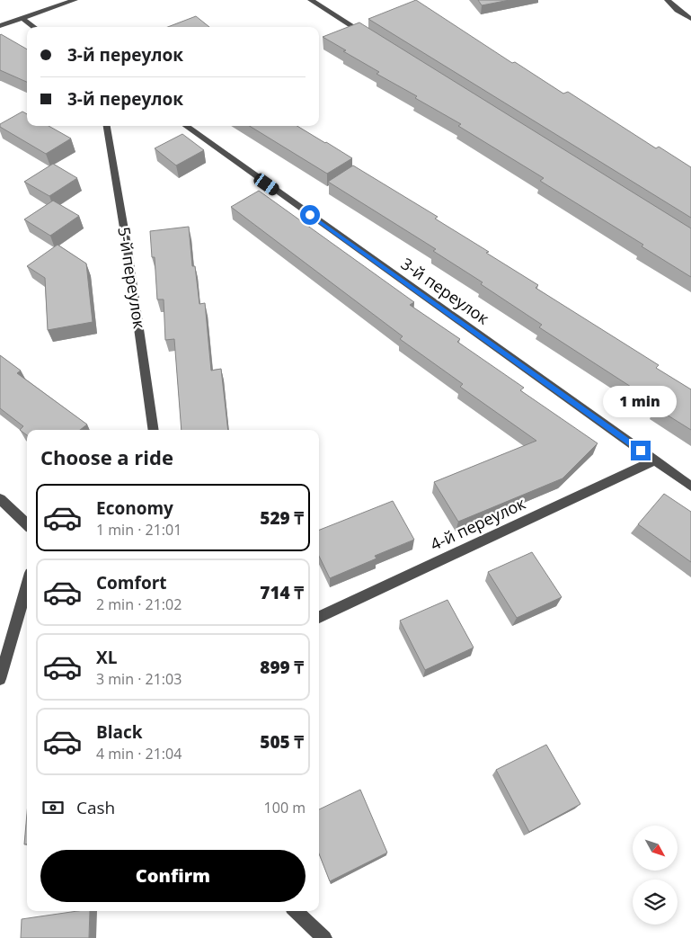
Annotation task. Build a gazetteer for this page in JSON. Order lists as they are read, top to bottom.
{
  "streets": {
    "street": ["5-й переулок", "3-й переулок", "4-й переулок"]
  },
  "crossings": [
    ["3-й переулок", "4-й переулок"]
  ],
  "north": "bottom right",
  "page": {
    "banner": ["3-й переулок", "3-й переулок"],
    "bubble": "1 min",
    "heading": "Choose a ride",
    "list": [
      {
        "name": "Economy",
        "note": "1 min · 21:01",
        "value": "529 ₸"
      },
      {
        "name": "Comfort",
        "note": "2 min · 21:02",
        "value": "714 ₸"
      },
      {
        "name": "XL",
        "note": "3 min · 21:03",
        "value": "899 ₸"
      },
      {
        "name": "Black",
        "note": "4 min · 21:04",
        "value": "505 ₸"
      }
    ],
    "pay": ["Cash", "100 m"],
    "buttons": "Confirm"
  }
}
